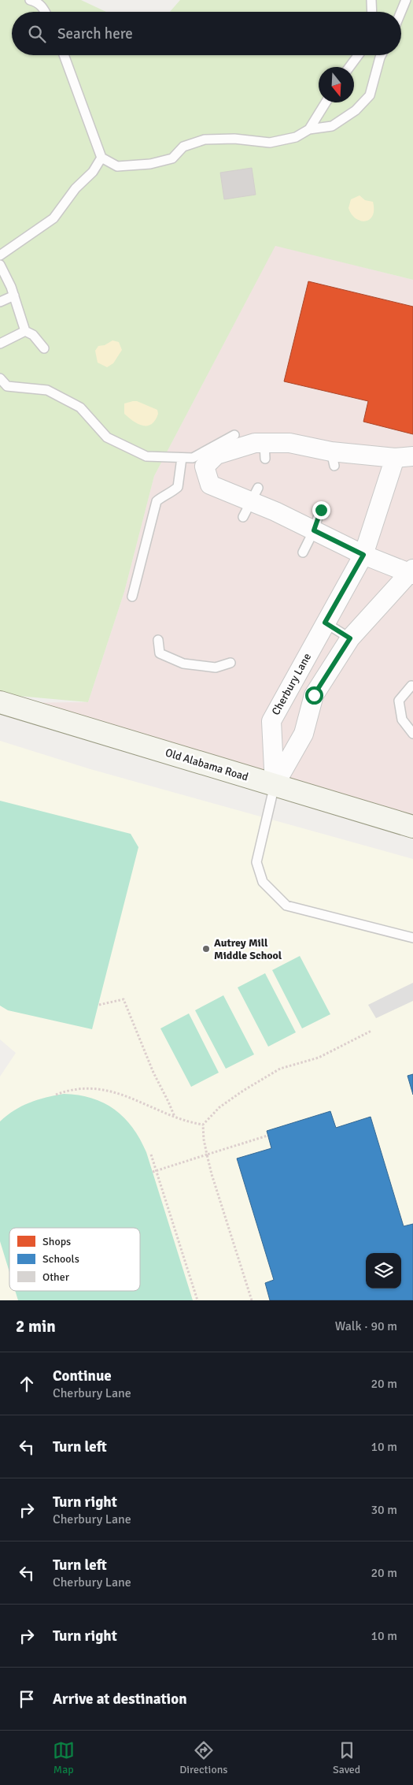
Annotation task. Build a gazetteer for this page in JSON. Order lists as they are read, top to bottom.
{
  "streets": {
    "main road": ["Old Alabama Road"],
    "street": ["Cherbury Lane"]
  },
  "crossings": [
    ["Cherbury Lane", "Old Alabama Road"]
  ],
  "places": ["Autrey Mill Middle School"],
  "legend": ["Shops", "Schools", "Other"],
  "north": "bottom",
  "page": {
    "search": "Search here",
    "heading": ["2 min", "Walk · 90 m"],
    "list": [
      ["Continue", "Cherbury Lane", "20 m"],
      ["Turn left", "10 m"],
      ["Turn right", "Cherbury Lane", "30 m"],
      ["Turn left", "Cherbury Lane", "20 m"],
      ["Turn right", "10 m"],
      "Arrive at destination"
    ],
    "nav": ["Map", "Directions", "Saved"]
  }
}
